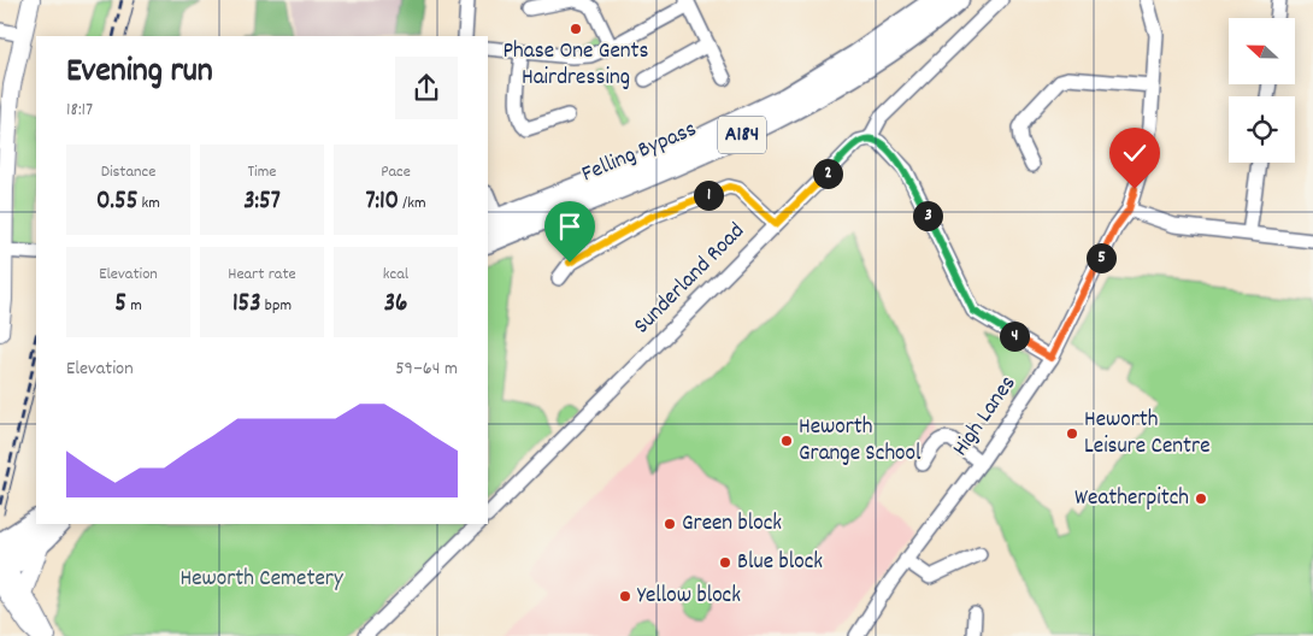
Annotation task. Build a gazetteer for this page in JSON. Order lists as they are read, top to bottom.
{
  "streets": {
    "highway": ["A184", "Felling Bypass"],
    "street": ["Sunderland Road", "High Lanes"]
  },
  "parks": ["Heworth Cemetery"],
  "places": [
    "Phase One Gents Hairdressing",
    "Heworth Leisure Centre",
    "Heworth Grange School",
    "Weatherpitch",
    "Green block",
    "Blue block",
    "Yellow block"
  ],
  "north": "left",
  "page": {
    "heading": ["Evening run", "18:17"],
    "stats": [
      ["Distance", "0.55 km"],
      ["Time", "3:57"],
      ["Pace", "7:10 /km"],
      ["Elevation", "5 m"],
      ["Heart rate", "153 bpm"],
      ["kcal", "36"]
    ],
    "pins": [
      "2",
      "1",
      "3",
      "5",
      "4"
    ],
    "chart": ["Elevation", "59–64 m"]
  }
}
